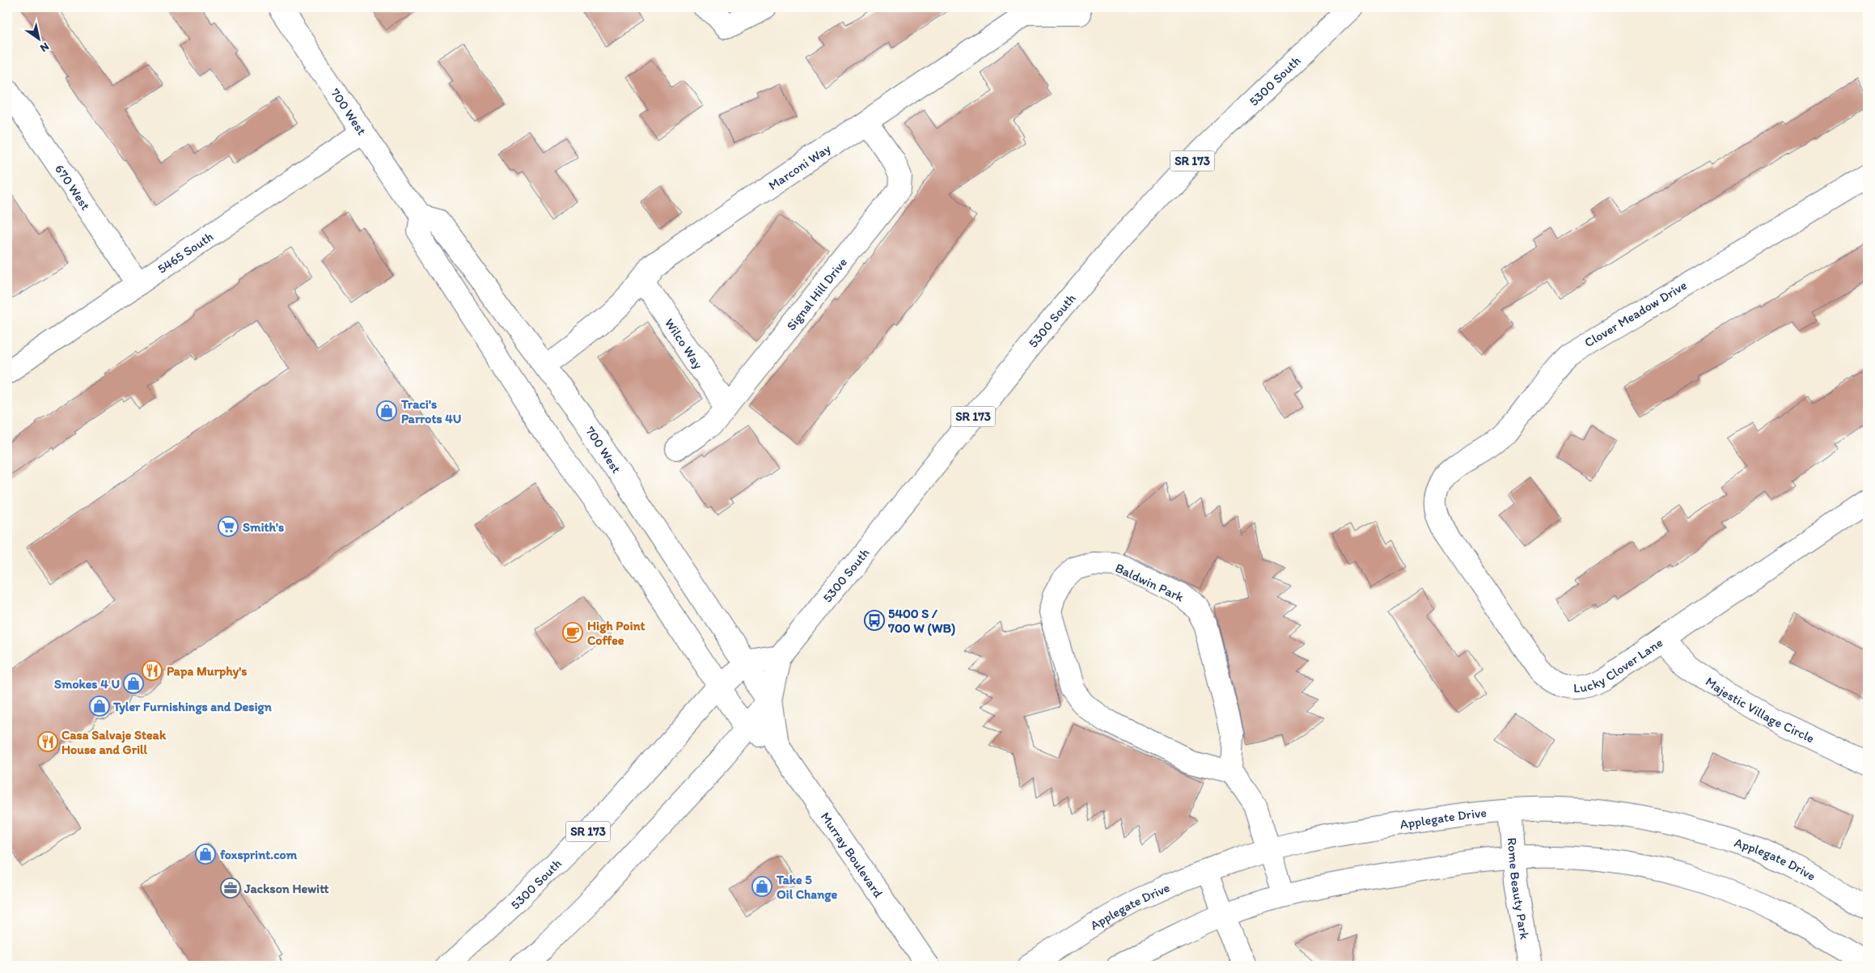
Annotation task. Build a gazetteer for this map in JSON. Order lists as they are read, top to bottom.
{
  "streets": {
    "street": [
      "5300 South",
      "700 West",
      "SR 173",
      "Marconi Way",
      "670 West",
      "5465 South",
      "Signal Hill Drive",
      "Clover Meadow Drive",
      "Wilco Way",
      "Baldwin Park",
      "Lucky Clover Lane",
      "Majestic Village Circle",
      "Applegate Drive",
      "Murray Boulevard",
      "Rome Beauty Park"
    ]
  },
  "crossings": [
    ["5300 South", "700 West"],
    ["5300 South", "Murray Boulevard"],
    ["700 West", "Marconi Way"],
    ["700 West", "5465 South"],
    ["700 West", "Murray Boulevard"],
    ["Marconi Way", "Signal Hill Drive"],
    ["Marconi Way", "Wilco Way"],
    ["670 West", "5465 South"],
    ["Signal Hill Drive", "Wilco Way"],
    ["Clover Meadow Drive", "Lucky Clover Lane"],
    ["Lucky Clover Lane", "Majestic Village Circle"],
    ["Applegate Drive", "Rome Beauty Park"]
  ],
  "places": {
    "shop": [
      "Traci's Parrots 4U",
      "Smokes 4 U",
      "Tyler Furnishings and Design",
      "foxsprint.com",
      "Take 5 Oil Change"
    ],
    "supermarket": ["Smith's"],
    "bus stop": ["5400 S / 700 W (WB)"],
    "cafe": ["High Point Coffee"],
    "restaurant": ["Papa Murphy's", "Casa Salvaje Steak House and Grill"],
    "office": ["Jackson Hewitt"]
  },
  "north": "bottom right"
}
